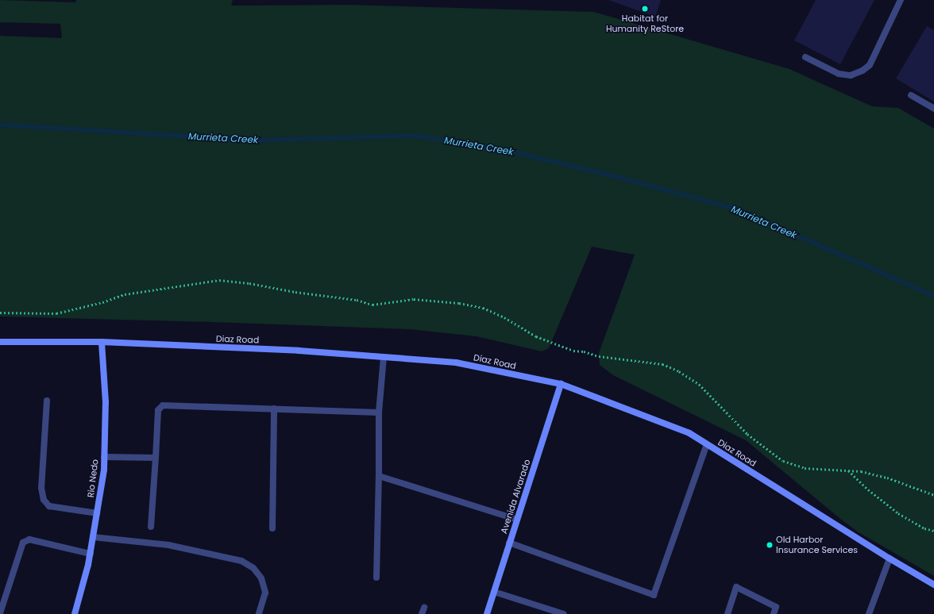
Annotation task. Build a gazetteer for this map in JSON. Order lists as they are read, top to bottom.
{
  "streets": {
    "main road": ["Diaz Road", "Rio Nedo", "Avenida Alvarado"]
  },
  "crossings": [
    ["Diaz Road", "Rio Nedo"],
    ["Diaz Road", "Avenida Alvarado"]
  ],
  "water": ["Murrieta Creek"],
  "places": ["Habitat for Humanity ReStore", "Old Harbor Insurance Services"]
}
